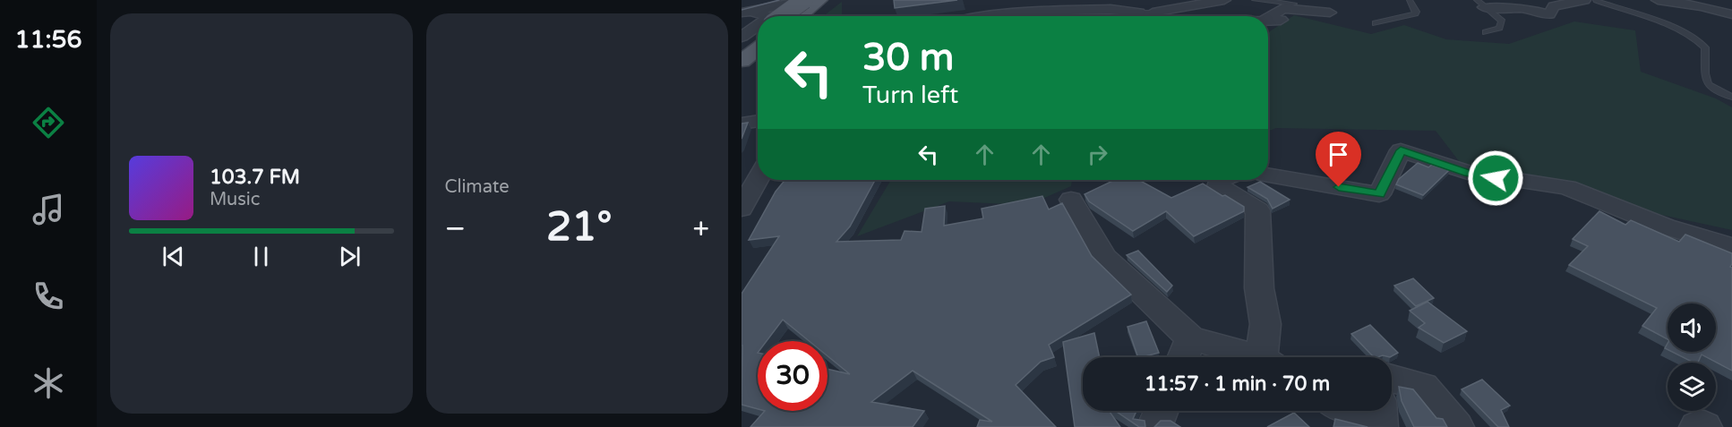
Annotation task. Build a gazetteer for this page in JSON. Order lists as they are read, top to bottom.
{
  "page": {
    "tabs": "11:56",
    "tile": "Climate",
    "turn": ["30 m", "Turn left"],
    "song": ["103.7 FM", "Music"],
    "heat": ["−", "21°", "+"],
    "limit": "30",
    "trip": "11:57 · 1 min · 70 m"
  }
}
